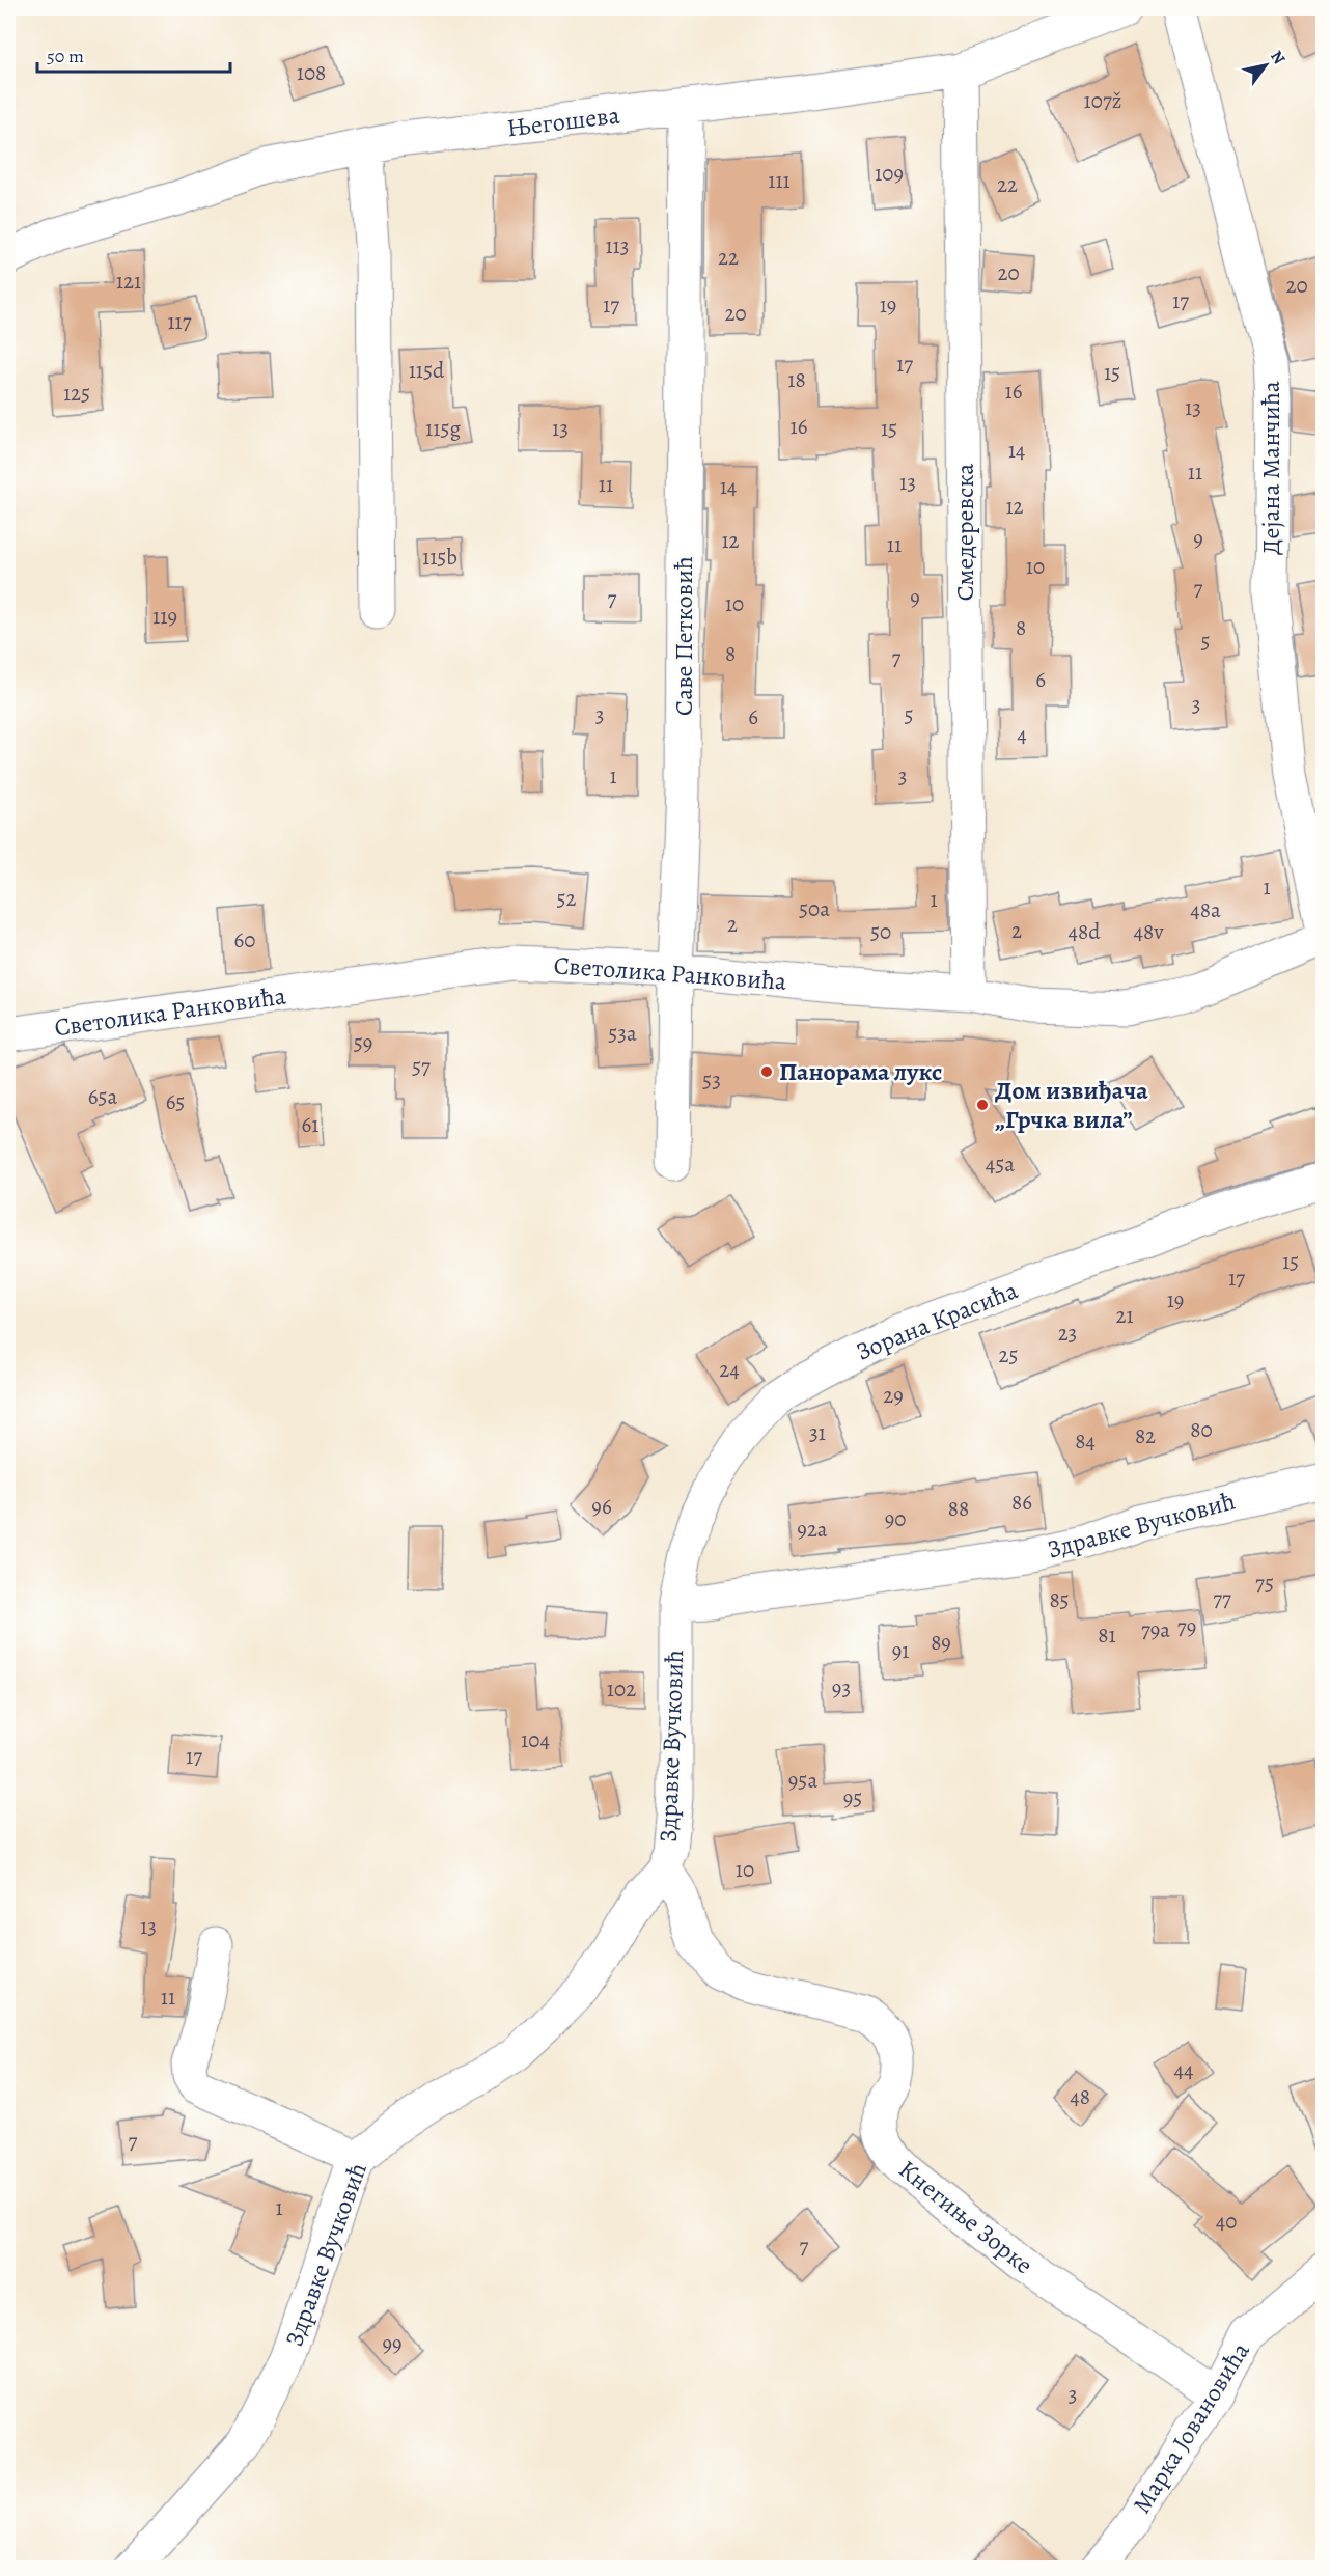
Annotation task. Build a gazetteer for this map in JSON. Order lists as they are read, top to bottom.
{
  "streets": {
    "street": [
      "Његошева",
      "Дејана Манчића",
      "Смедеревска",
      "Саве Петковић",
      "Светолика Ранковића",
      "Зорана Красића",
      "Здравке Вучковић",
      "Кнегиње Зорке",
      "Марка Јовановића"
    ]
  },
  "crossings": [
    ["Његошева", "Смедеревска"],
    ["Његошева", "Саве Петковић"],
    ["Дејана Манчића", "Светолика Ранковића"],
    ["Смедеревска", "Светолика Ранковића"],
    ["Саве Петковић", "Светолика Ранковића"],
    ["Зорана Красића", "Здравке Вучковић"],
    ["Здравке Вучковић", "Кнегиње Зорке"],
    ["Кнегиње Зорке", "Марка Јовановића"]
  ],
  "places": ["Панорама лукс", "Дом извиђача „Грчка вила”"],
  "house_numbers": [
    "108",
    "107ž",
    "109",
    "111",
    "22",
    "113",
    "22",
    "20",
    "121",
    "20",
    "17",
    "17",
    "19",
    "20",
    "117",
    "17",
    "115d",
    "15",
    "18",
    "16",
    "125",
    "13",
    "16",
    "115g",
    "13",
    "15",
    "14",
    "11",
    "13",
    "11",
    "14",
    "12",
    "9",
    "12",
    "11",
    "115b",
    "10",
    "7",
    "9",
    "7",
    "10",
    "119",
    "8",
    "5",
    "8",
    "7",
    "6",
    "3",
    "3",
    "5",
    "6",
    "4",
    "1",
    "3",
    "1",
    "52",
    "1",
    "50a",
    "48a",
    "2",
    "2",
    "50",
    "48d",
    "48v",
    "60",
    "53a",
    "59",
    "57",
    "53",
    "65a",
    "65",
    "61",
    "45a",
    "15",
    "17",
    "19",
    "21",
    "23",
    "25",
    "24",
    "29",
    "80",
    "31",
    "82",
    "84",
    "86",
    "96",
    "88",
    "90",
    "92a",
    "75",
    "77",
    "85",
    "79",
    "79a",
    "81",
    "89",
    "91",
    "93",
    "102",
    "104",
    "17",
    "95a",
    "95",
    "10",
    "13",
    "11",
    "44",
    "48",
    "7",
    "1",
    "40",
    "7",
    "99",
    "3"
  ],
  "scale_bar": "50 m",
  "north": "top right"
}
